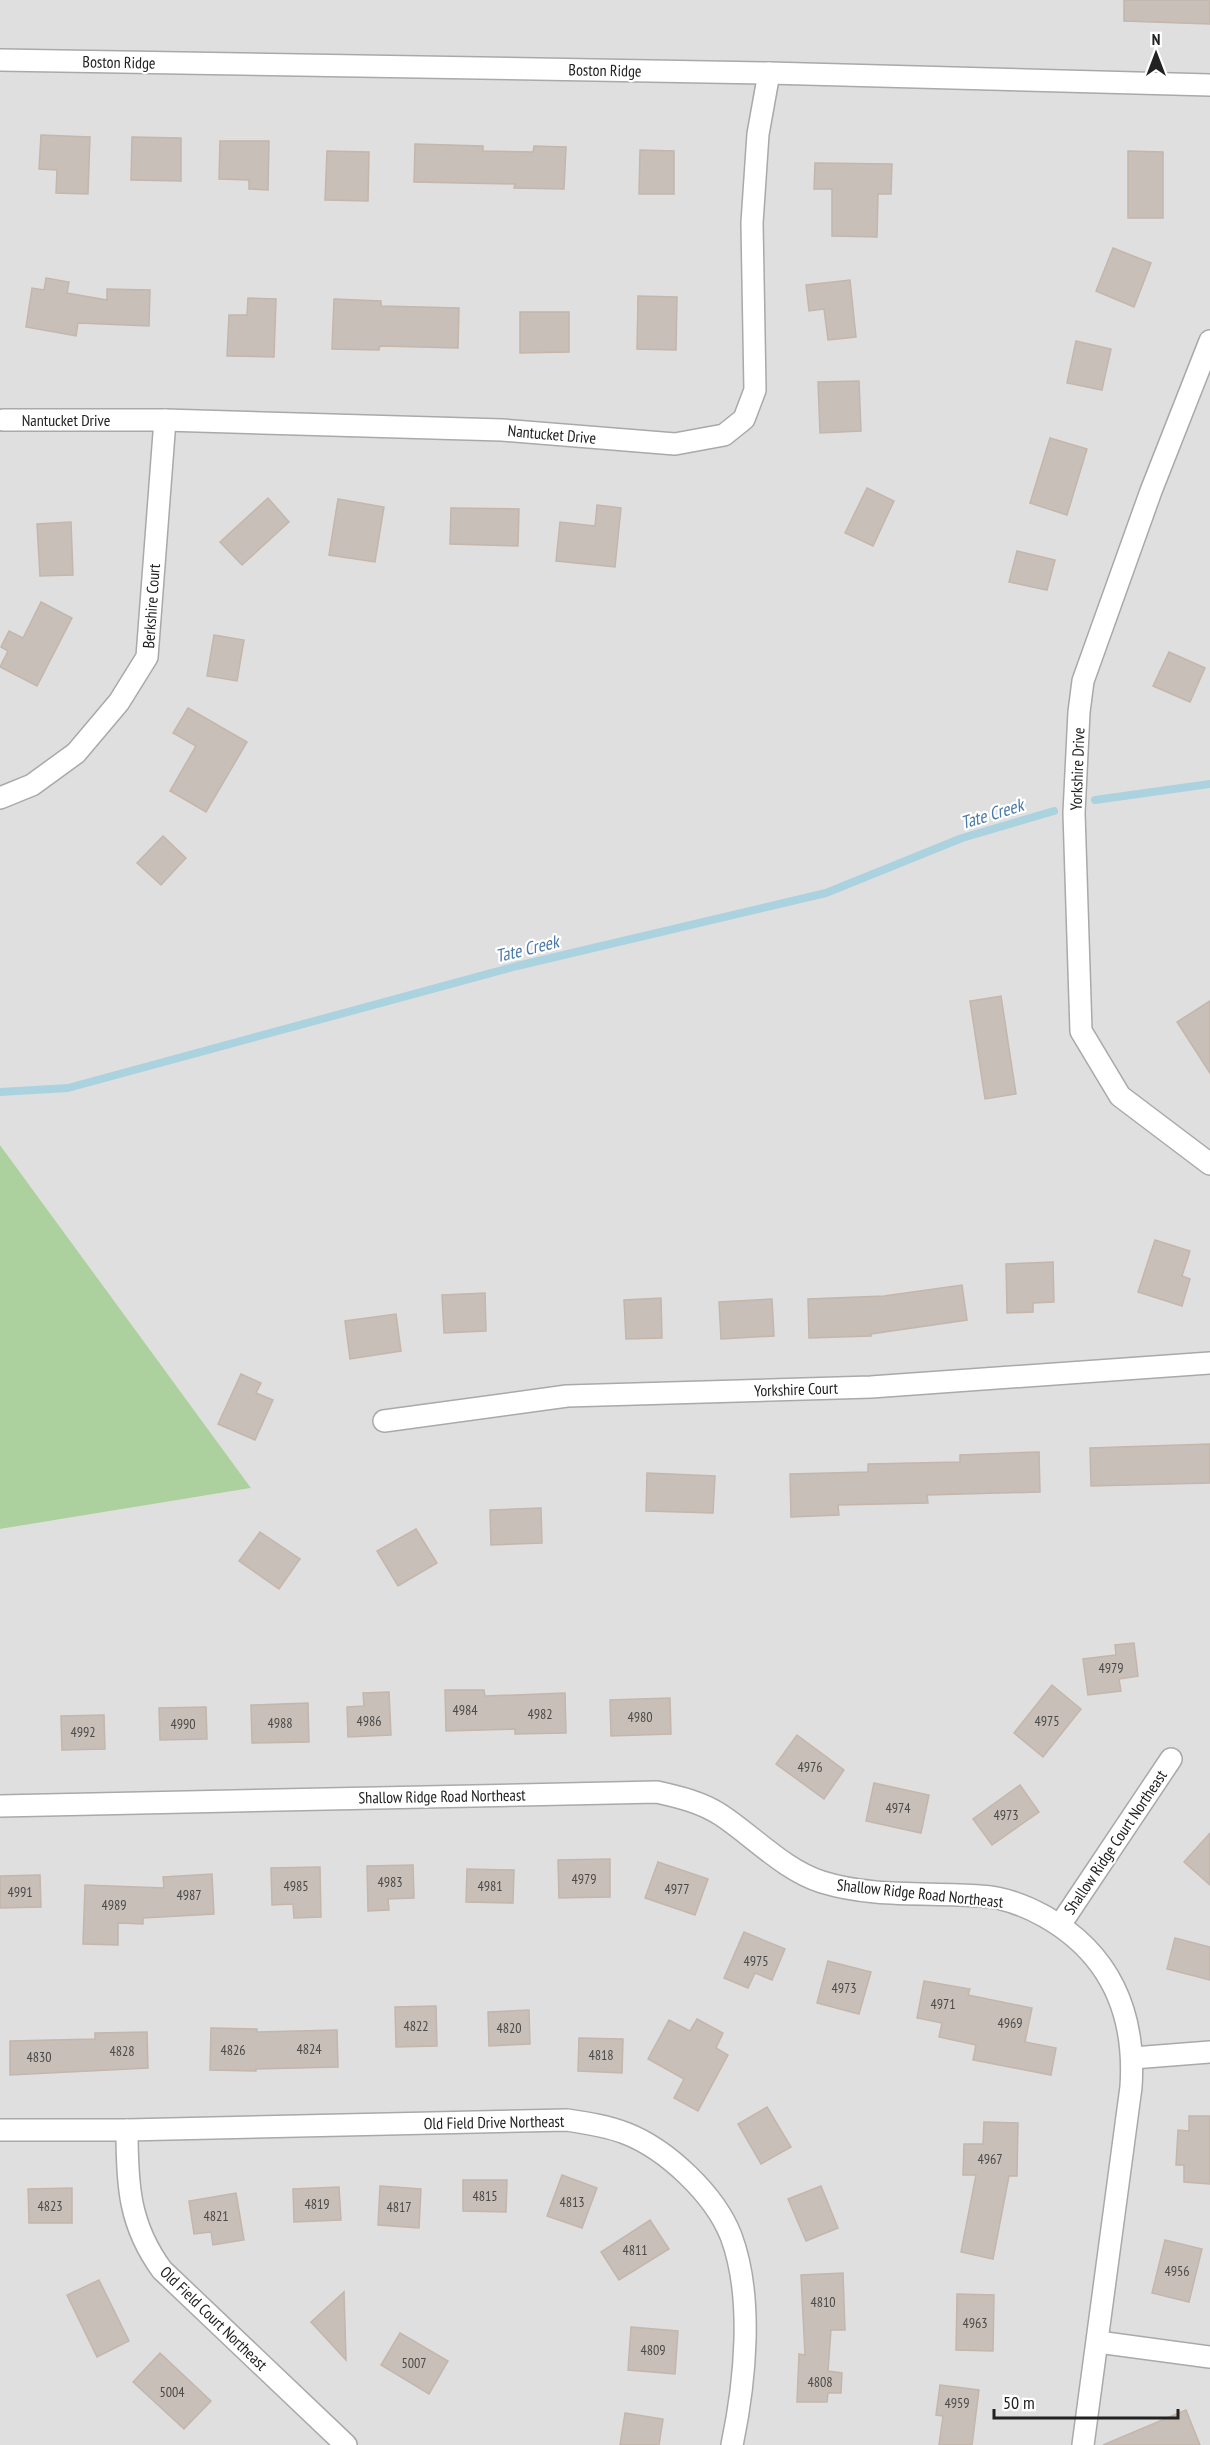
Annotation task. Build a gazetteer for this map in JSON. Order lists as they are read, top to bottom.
{
  "streets": {
    "street": [
      "Boston Ridge",
      "Nantucket Drive",
      "Berkshire Court",
      "Yorkshire Drive",
      "Yorkshire Court",
      "Shallow Ridge Road Northeast",
      "Shallow Ridge Court Northeast",
      "Old Field Drive Northeast",
      "Old Field Court Northeast"
    ]
  },
  "crossings": [
    ["Boston Ridge", "Nantucket Drive"],
    ["Nantucket Drive", "Berkshire Court"],
    ["Shallow Ridge Road Northeast", "Shallow Ridge Court Northeast"],
    ["Old Field Drive Northeast", "Old Field Court Northeast"]
  ],
  "water": ["Tate Creek"],
  "house_numbers": [
    "4979",
    "4984",
    "4982",
    "4980",
    "4986",
    "4975",
    "4988",
    "4990",
    "4992",
    "4976",
    "4974",
    "4973",
    "4979",
    "4983",
    "4985",
    "4981",
    "4977",
    "4991",
    "4987",
    "4989",
    "4975",
    "4973",
    "4971",
    "4969",
    "4822",
    "4820",
    "4824",
    "4826",
    "4828",
    "4818",
    "4830",
    "4967",
    "4815",
    "4813",
    "4819",
    "4823",
    "4817",
    "4821",
    "4811",
    "4956",
    "4810",
    "4963",
    "4809",
    "5007",
    "4808",
    "5004",
    "4959"
  ],
  "scale_bar": "50 m",
  "north": "top"
}
